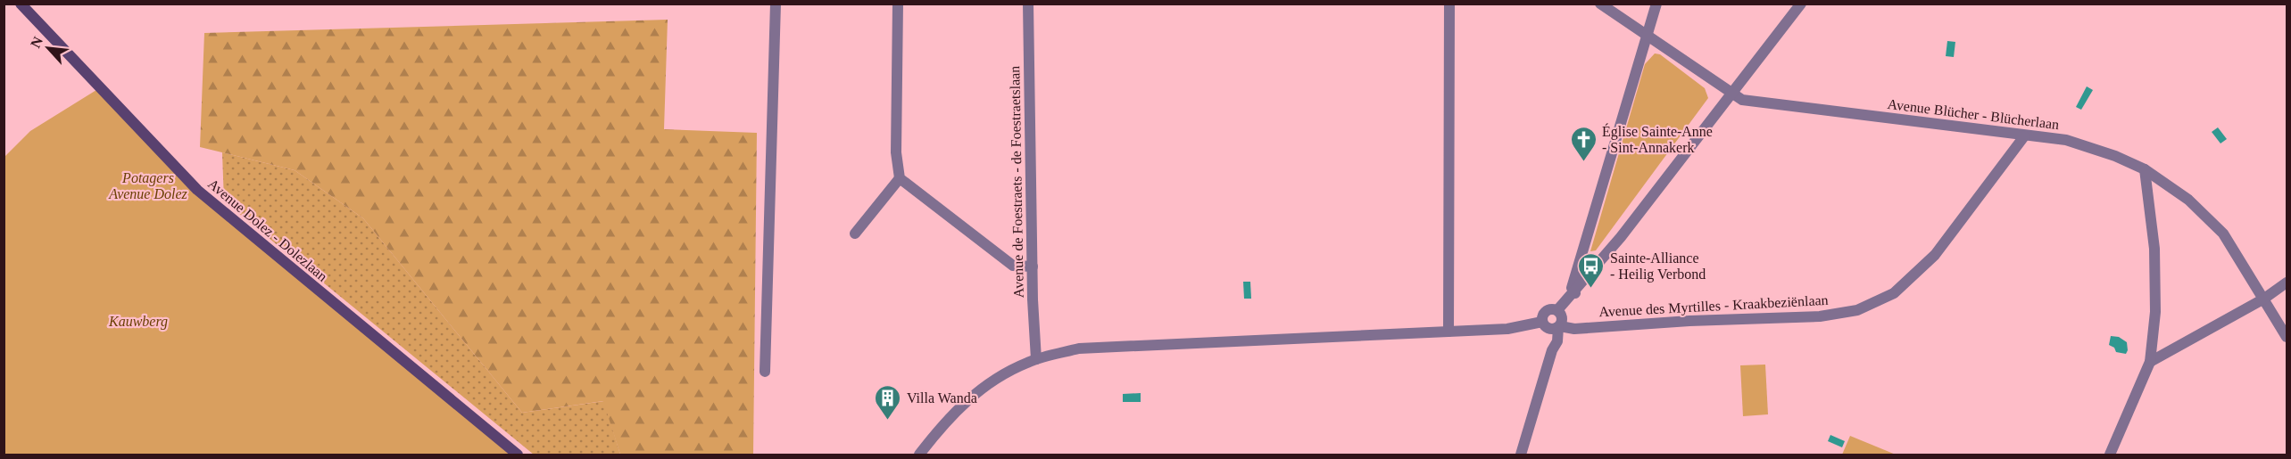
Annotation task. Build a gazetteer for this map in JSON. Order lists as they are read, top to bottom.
{
  "streets": {
    "street": [
      "Avenue Blücher - Blücherlaan",
      "Avenue de Foestraets - de Foestraetslaan",
      "Avenue Dolez - Dolezlaan",
      "Avenue des Myrtilles - Kraakbeziënlaan"
    ]
  },
  "crossings": [
    ["Avenue Blücher - Blücherlaan", "Avenue des Myrtilles - Kraakbeziënlaan"]
  ],
  "parks": ["Potagers Avenue Dolez", "Kauwberg"],
  "places": {
    "church": ["Église Sainte-Anne - Sint-Annakerk"],
    "bus stop": ["Sainte-Alliance - Heilig Verbond"],
    "building": ["Villa Wanda"]
  },
  "north": "top left"
}
